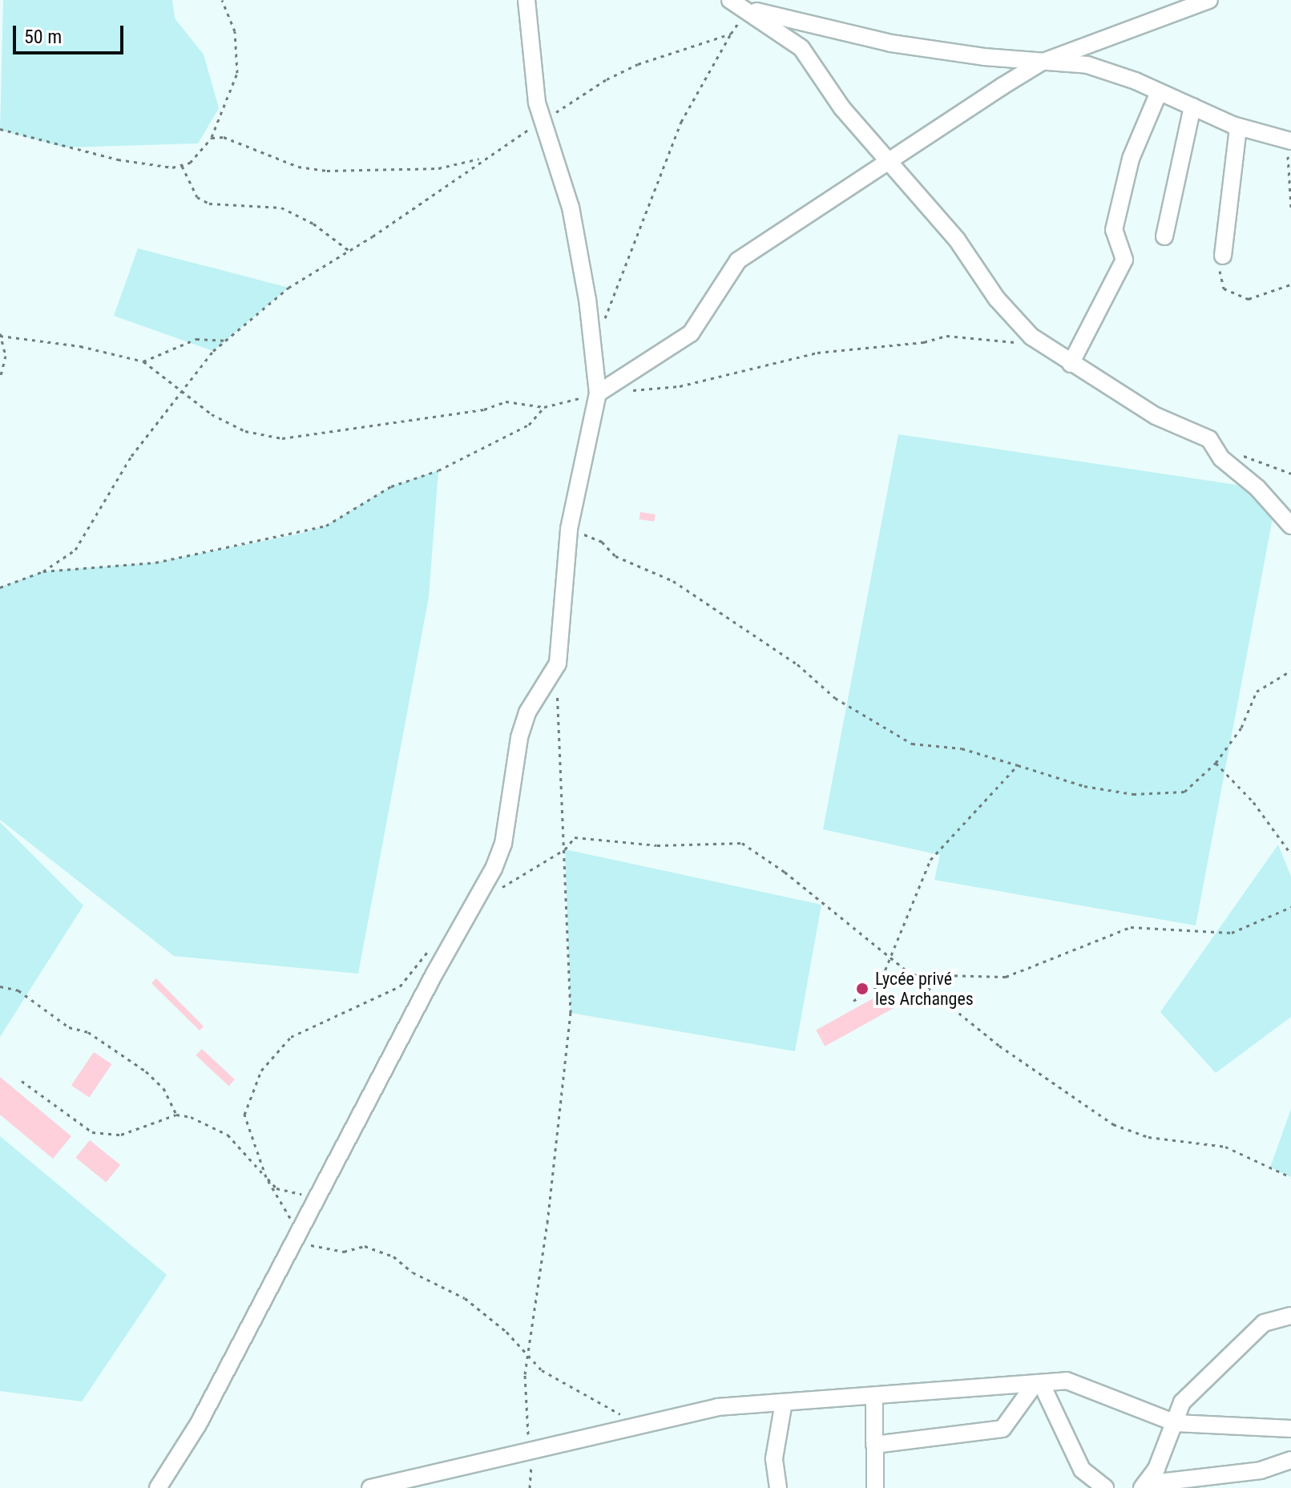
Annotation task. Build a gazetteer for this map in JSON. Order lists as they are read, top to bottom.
{
  "places": ["Lycée privé les Archanges"],
  "scale_bar": "50 m"
}
